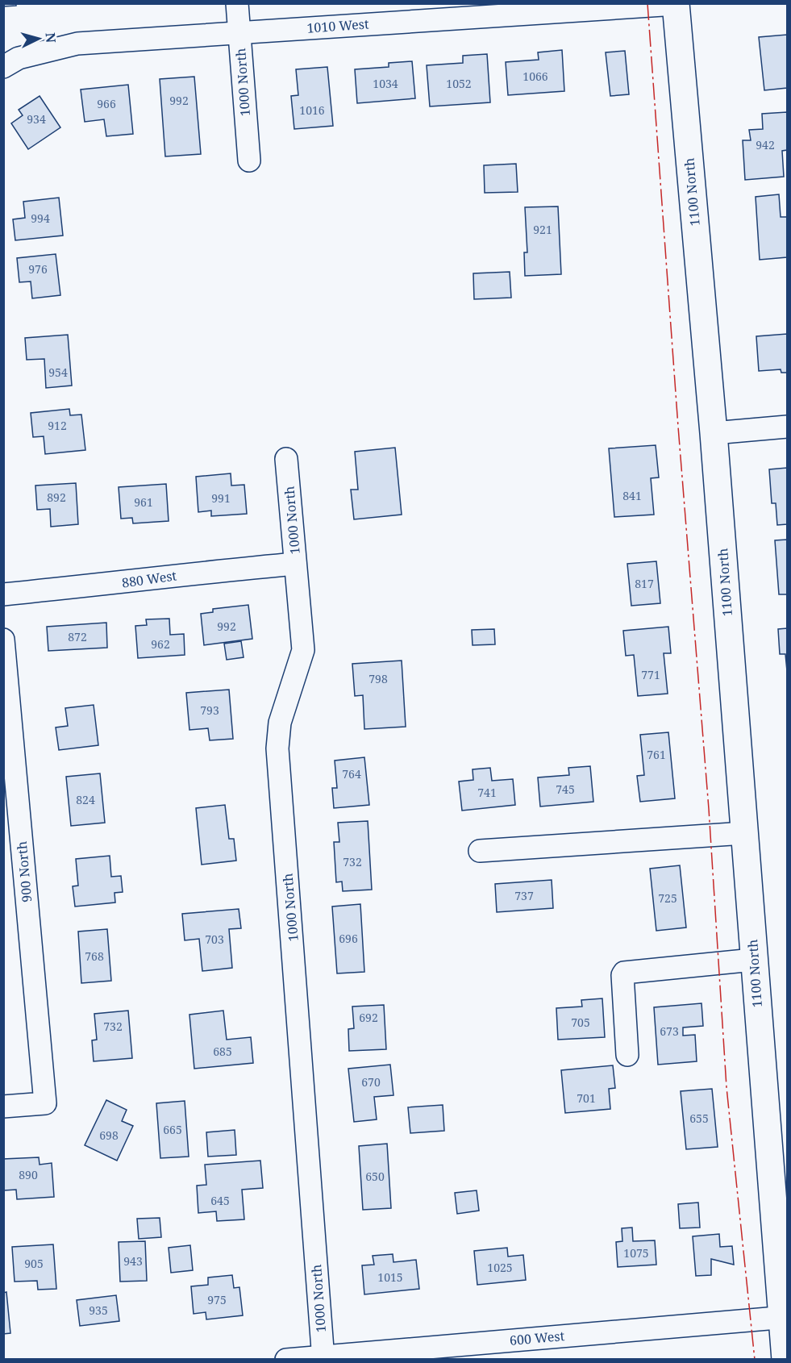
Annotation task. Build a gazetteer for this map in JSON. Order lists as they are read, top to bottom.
{
  "streets": {
    "main road": ["1100 North"],
    "street": [
      "1010 West",
      "1000 North",
      "880 West",
      "900 North",
      "600 West"
    ]
  },
  "crossings": [
    ["1010 West", "1000 North"],
    ["1010 West", "1100 North"],
    ["1000 North", "880 West"],
    ["1000 North", "600 West"],
    ["1100 North", "600 West"]
  ],
  "house_numbers": [
    "1066",
    "1034",
    "1052",
    "992",
    "966",
    "1016",
    "934",
    "942",
    "994",
    "921",
    "976",
    "954",
    "912",
    "841",
    "892",
    "991",
    "961",
    "817",
    "992",
    "872",
    "962",
    "771",
    "798",
    "793",
    "761",
    "764",
    "745",
    "741",
    "824",
    "732",
    "737",
    "725",
    "696",
    "703",
    "768",
    "692",
    "705",
    "732",
    "673",
    "685",
    "670",
    "701",
    "655",
    "665",
    "698",
    "890",
    "650",
    "645",
    "1075",
    "943",
    "905",
    "1025",
    "1015",
    "975",
    "935"
  ],
  "north": "right"
}
